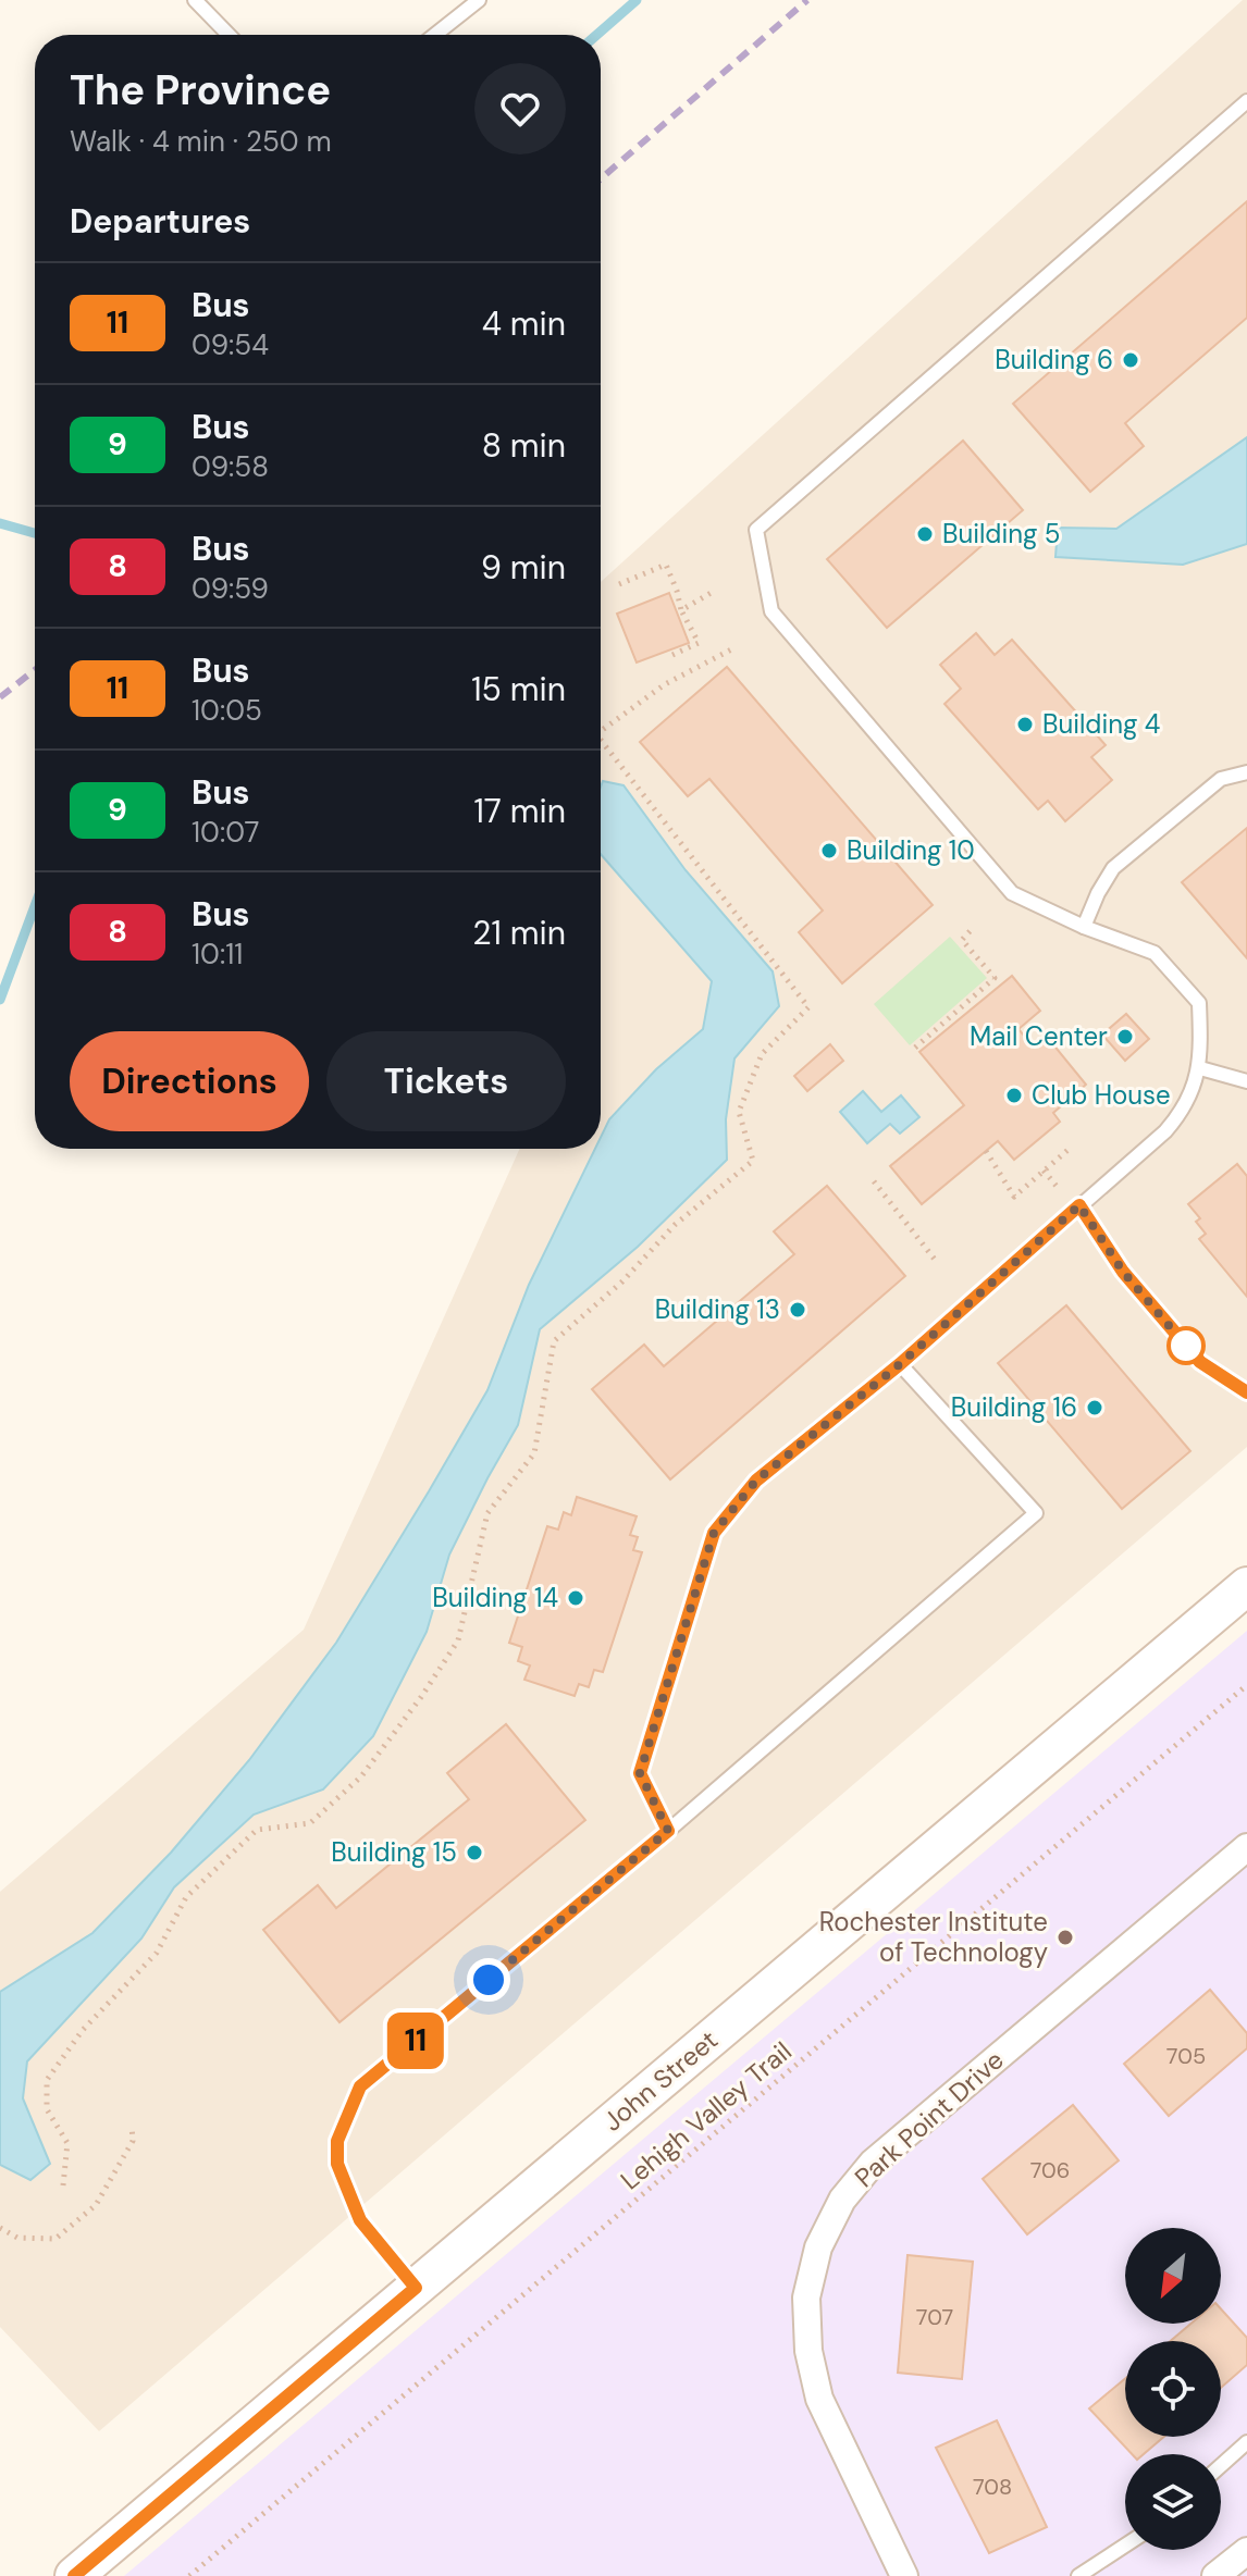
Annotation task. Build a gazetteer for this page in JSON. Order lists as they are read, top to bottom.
{
  "streets": {
    "street": ["John Street", "Park Point Drive"],
    "path": ["Lehigh Valley Trail"]
  },
  "places": [
    "Building 6",
    "Building 5",
    "Building 4",
    "Building 10",
    "Mail Center",
    "Club House",
    "Building 13",
    "Building 16",
    "Building 14",
    "Building 15",
    "Rochester Institute of Technology"
  ],
  "lines": ["bus line 11"],
  "house_numbers": [
    "705",
    "706",
    "707",
    "708"
  ],
  "north": "bottom left",
  "page": {
    "on_map": "11",
    "heading": [
      ["The Province", "Walk · 4 min · 250 m"],
      "Departures"
    ],
    "list": [
      {
        "mark": "11",
        "name": "Bus",
        "note": "09:54",
        "value": "4 min"
      },
      {
        "mark": "9",
        "name": "Bus",
        "note": "09:58",
        "value": "8 min"
      },
      {
        "mark": "8",
        "name": "Bus",
        "note": "09:59",
        "value": "9 min"
      },
      {
        "mark": "11",
        "name": "Bus",
        "note": "10:05",
        "value": "15 min"
      },
      {
        "mark": "9",
        "name": "Bus",
        "note": "10:07",
        "value": "17 min"
      },
      {
        "mark": "8",
        "name": "Bus",
        "note": "10:11",
        "value": "21 min"
      }
    ],
    "buttons": ["Directions", "Tickets"]
  }
}
